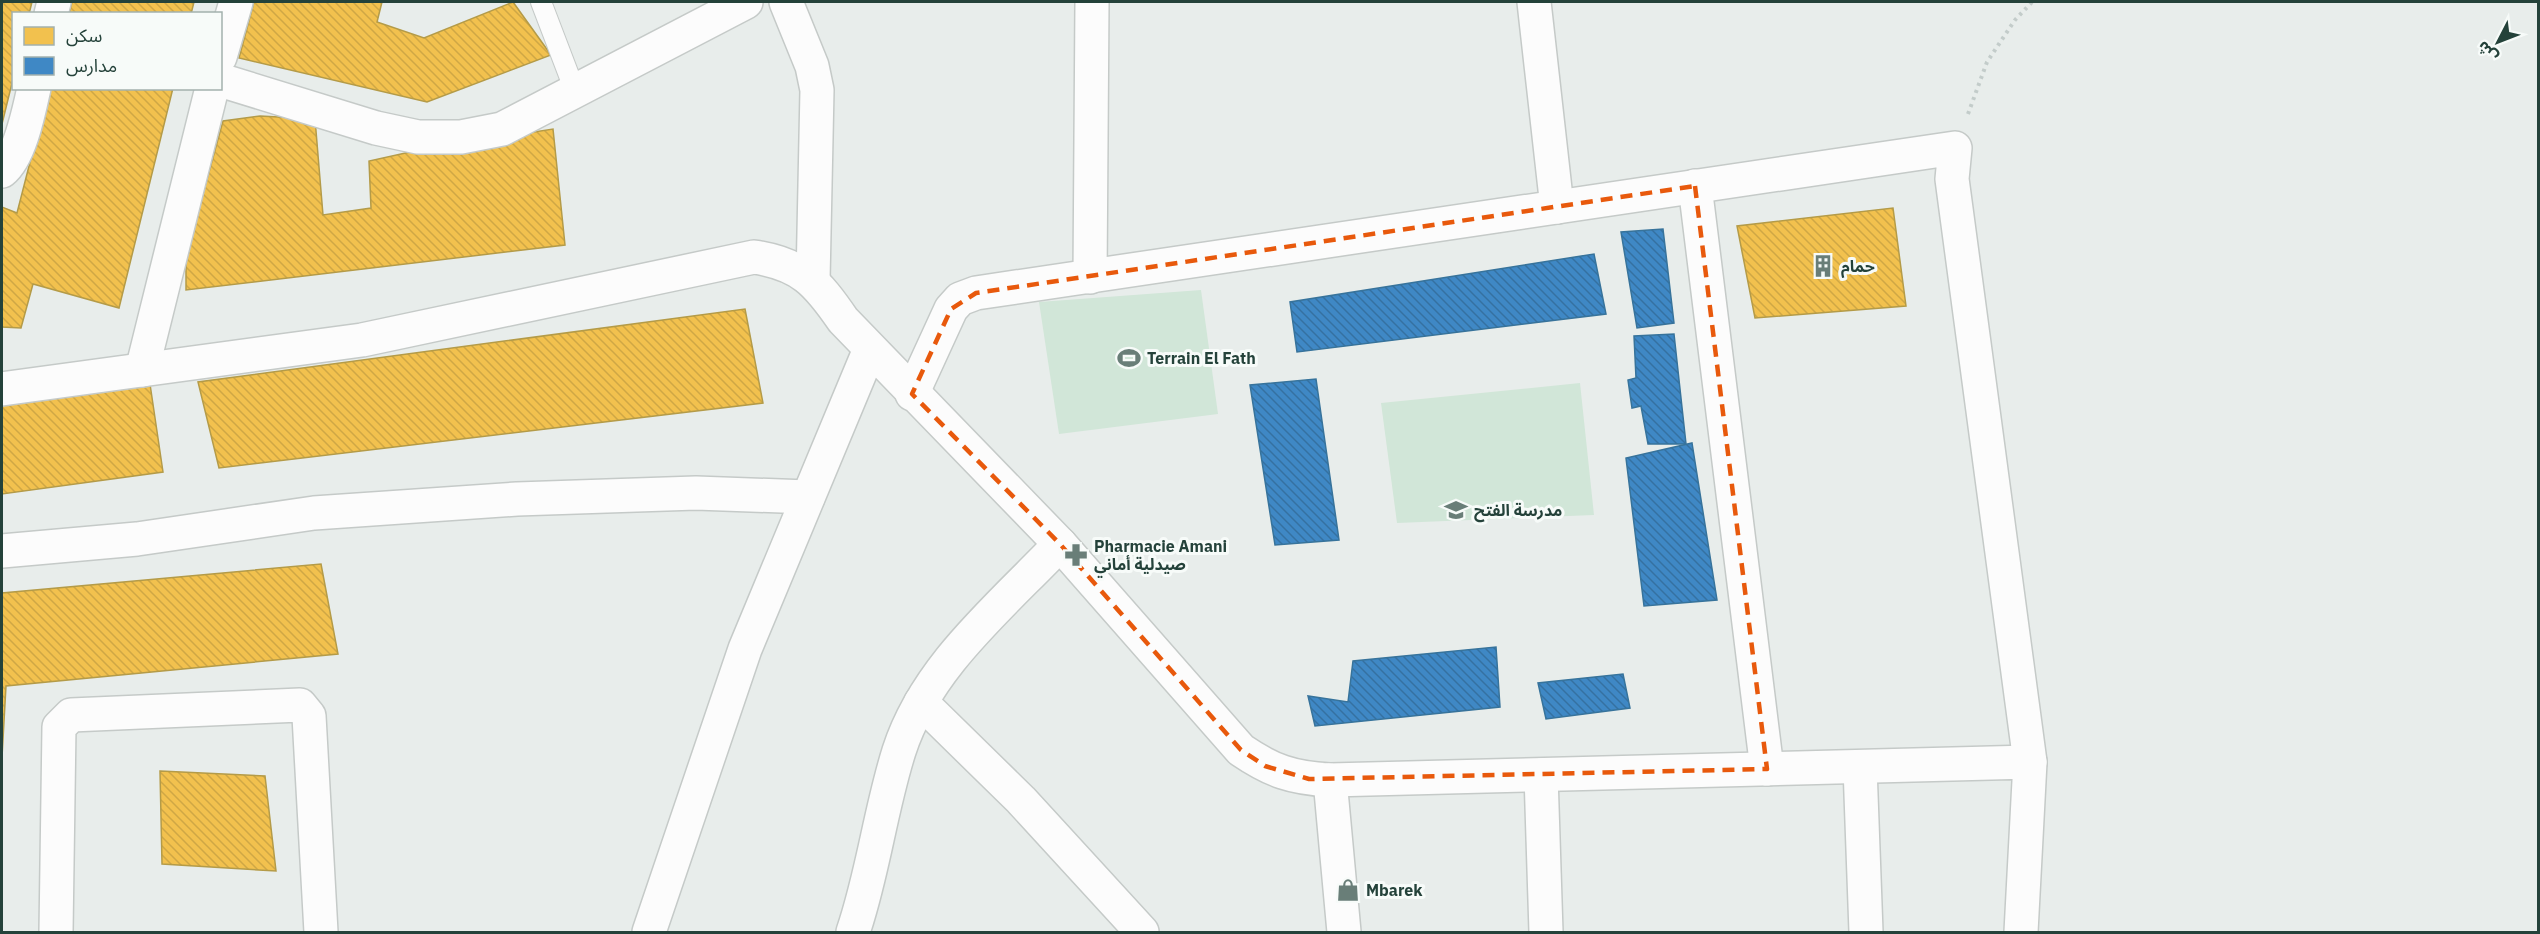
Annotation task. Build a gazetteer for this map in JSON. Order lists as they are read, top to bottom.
{
  "places": {
    "building": ["حمام"],
    "sports": ["Terrain El Fath"],
    "school or university": ["مدرسة الفتح"],
    "pharmacy": ["Pharmacie Amani صيدلية أماني"],
    "shop": ["Mbarek"]
  },
  "legend": ["سكن", "مدارس"],
  "north": "bottom left"
}
